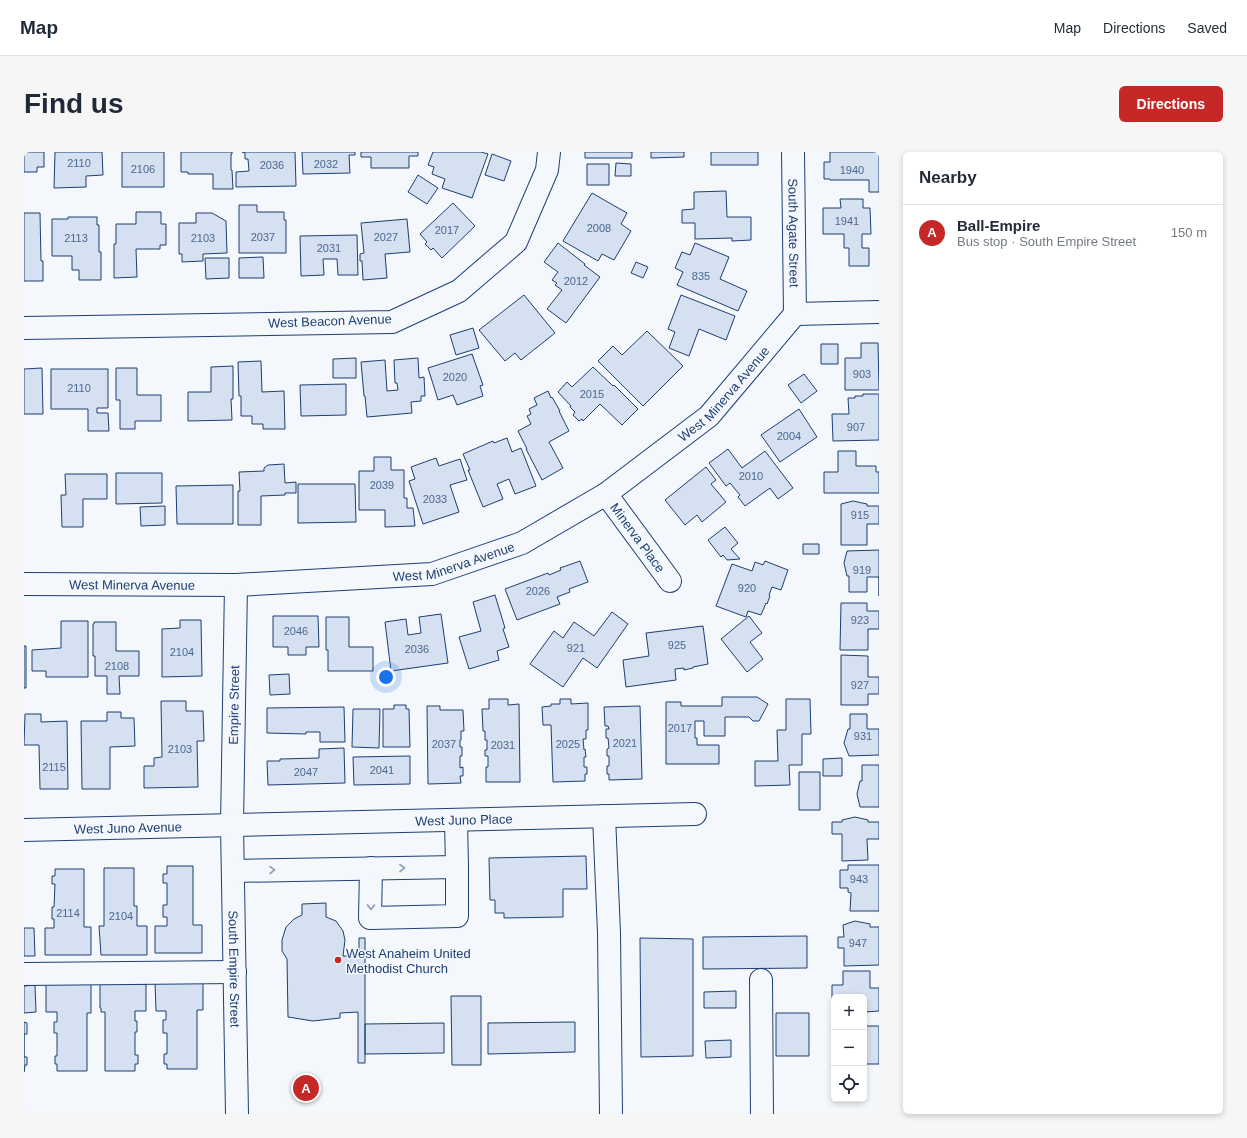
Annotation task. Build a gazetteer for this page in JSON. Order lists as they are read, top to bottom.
{
  "streets": {
    "street": [
      "South Agate Street",
      "West Beacon Avenue",
      "West Minerva Avenue",
      "Minerva Place",
      "Empire Street",
      "West Juno Place",
      "West Juno Avenue",
      "South Empire Street"
    ]
  },
  "crossings": [
    ["South Agate Street", "West Minerva Avenue"],
    ["West Minerva Avenue", "Minerva Place"],
    ["West Minerva Avenue", "Empire Street"],
    ["Empire Street", "West Juno Place"],
    ["Empire Street", "West Juno Avenue"],
    ["Empire Street", "South Empire Street"],
    ["West Juno Place", "West Juno Avenue"],
    ["West Juno Place", "South Empire Street"],
    ["West Juno Avenue", "South Empire Street"]
  ],
  "places": ["West Anaheim United Methodist Church"],
  "house_numbers": [
    "2110",
    "2032",
    "2036",
    "2106",
    "1940",
    "1941",
    "2008",
    "2017",
    "2037",
    "2027",
    "2113",
    "2103",
    "2031",
    "835",
    "2012",
    "903",
    "2020",
    "2110",
    "2015",
    "907",
    "2004",
    "2010",
    "2039",
    "2033",
    "915",
    "919",
    "920",
    "2026",
    "923",
    "2046",
    "925",
    "921",
    "2036",
    "2104",
    "2108",
    "927",
    "2017",
    "931",
    "2021",
    "2037",
    "2025",
    "2031",
    "2103",
    "2115",
    "2041",
    "2047",
    "943",
    "2114",
    "2104",
    "947"
  ],
  "page": {
    "header": "Map",
    "nav": ["Map", "Directions", "Saved"],
    "buttons": "Directions",
    "title": "Find us",
    "heading": "Nearby",
    "list": [
      {
        "mark": "A",
        "name": "Ball-Empire",
        "note": "Bus stop · South Empire Street",
        "value": "150 m"
      }
    ],
    "map_buttons": ["+", "−"],
    "pins": "A"
  }
}
